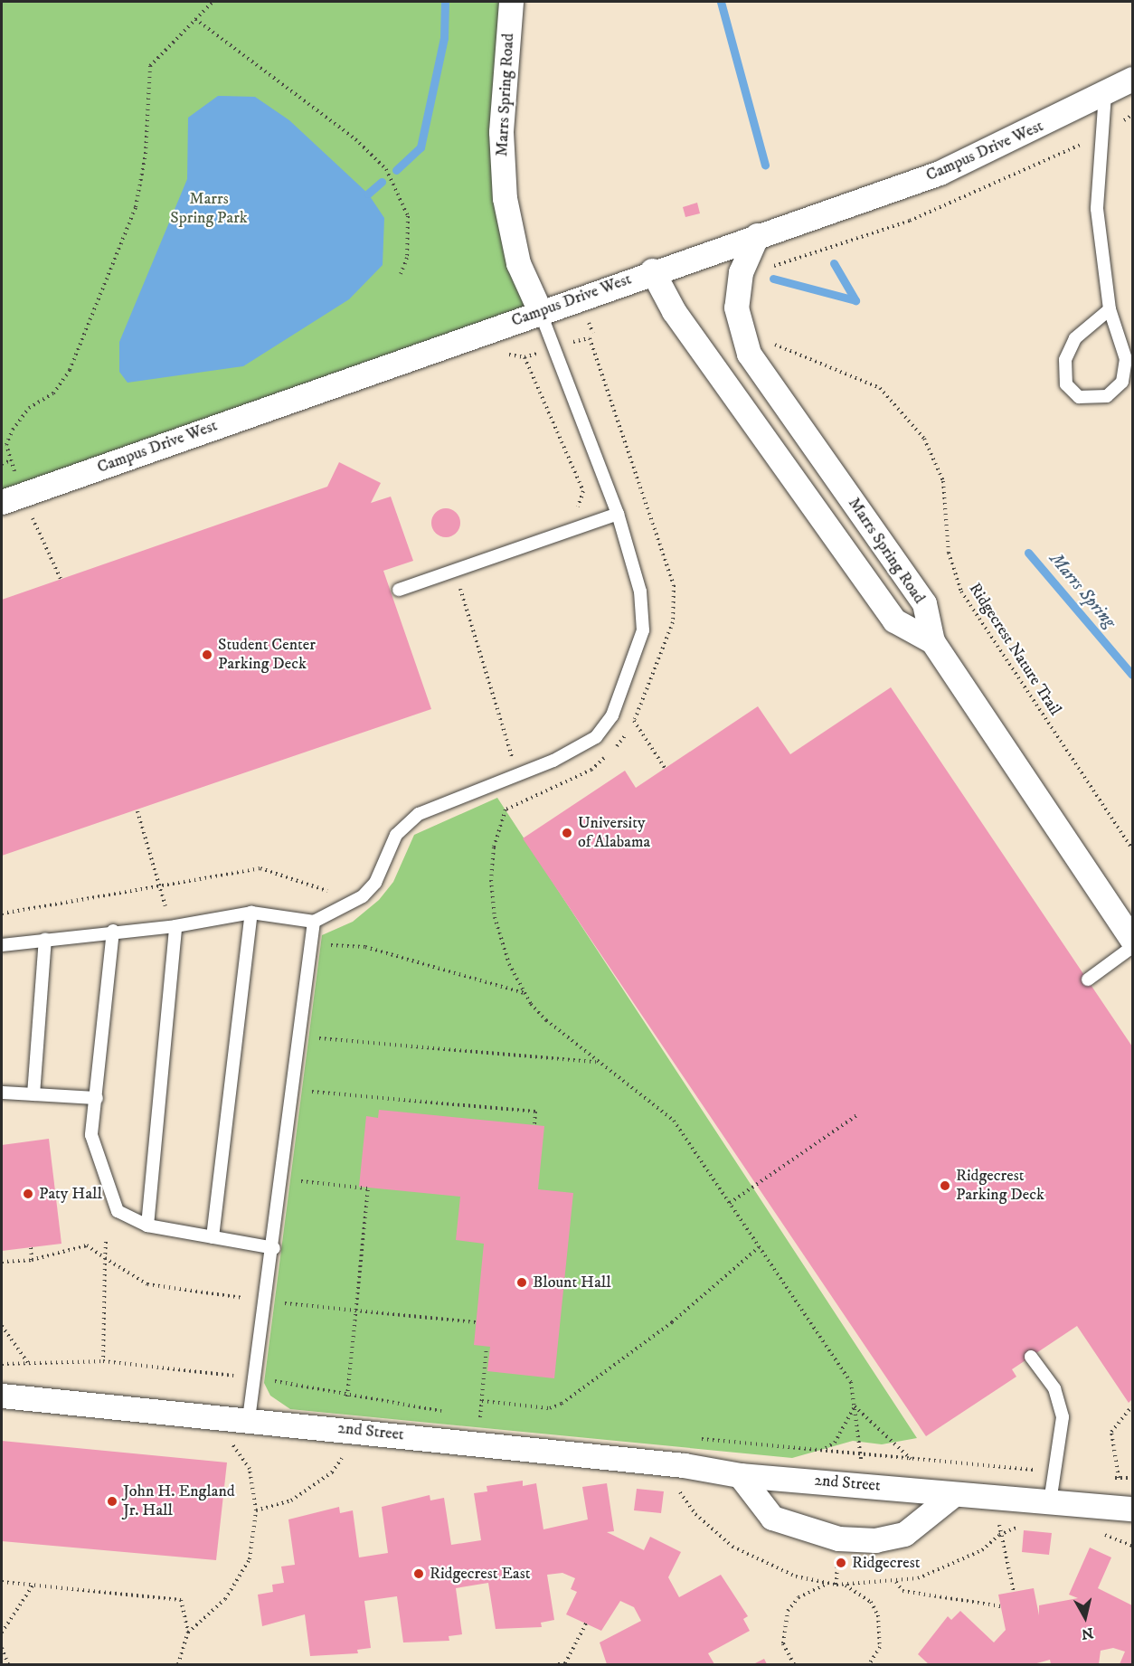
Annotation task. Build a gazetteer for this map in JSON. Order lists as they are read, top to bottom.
{
  "streets": {
    "street": ["Marrs Spring Road", "Campus Drive West", "2nd Street"],
    "path": ["Ridgecrest Nature Trail"]
  },
  "crossings": [
    ["Marrs Spring Road", "Campus Drive West"]
  ],
  "water": ["Marrs Spring"],
  "parks": ["Marrs Spring Park"],
  "places": [
    "Student Center Parking Deck",
    "University of Alabama",
    "Ridgecrest Parking Deck",
    "Paty Hall",
    "Blount Hall",
    "John H. England Jr. Hall",
    "Ridgecrest",
    "Ridgecrest East"
  ],
  "north": "bottom"
}
